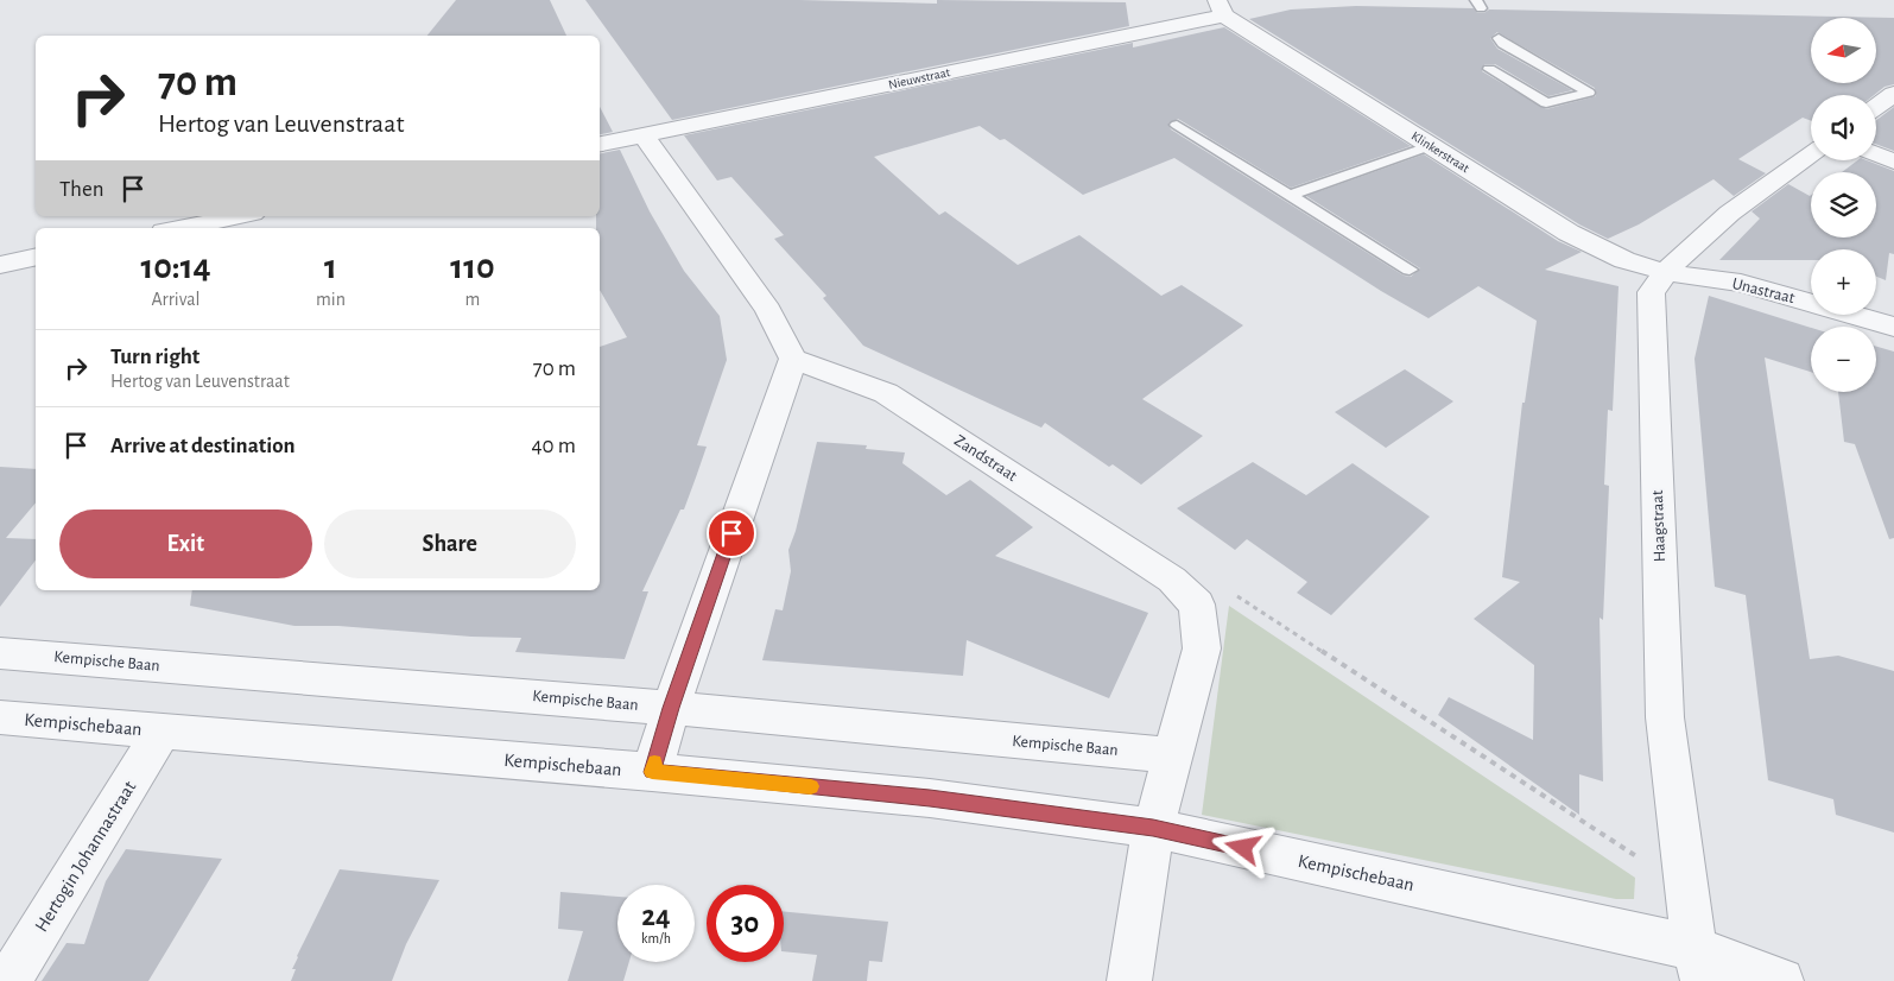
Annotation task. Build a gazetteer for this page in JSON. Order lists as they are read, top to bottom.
{
  "streets": {
    "street": [
      "Nieuwstraat",
      "Klinkerstraat",
      "Unastraat",
      "Zandstraat",
      "Haagstraat",
      "Kempische Baan",
      "Kempischebaan",
      "Hertogin Johannastraat"
    ]
  },
  "crossings": [
    ["Nieuwstraat", "Klinkerstraat"],
    ["Klinkerstraat", "Unastraat"],
    ["Klinkerstraat", "Haagstraat"],
    ["Unastraat", "Haagstraat"],
    ["Haagstraat", "Kempischebaan"],
    ["Kempischebaan", "Hertogin Johannastraat"]
  ],
  "north": "left",
  "page": {
    "map_buttons": ["+", "−"],
    "turn": ["70 m", "Hertog van Leuvenstraat"],
    "then": "Then",
    "eta": [
      "10:14",
      "Arrival",
      "1",
      "min",
      "110",
      "m"
    ],
    "list": [
      {
        "name": "Turn right",
        "note": "Hertog van Leuvenstraat",
        "value": "70 m"
      },
      {
        "name": "Arrive at destination",
        "value": "40 m"
      }
    ],
    "buttons": ["Exit", "Share"],
    "speed": "24 km/h",
    "limit": "30"
  }
}
